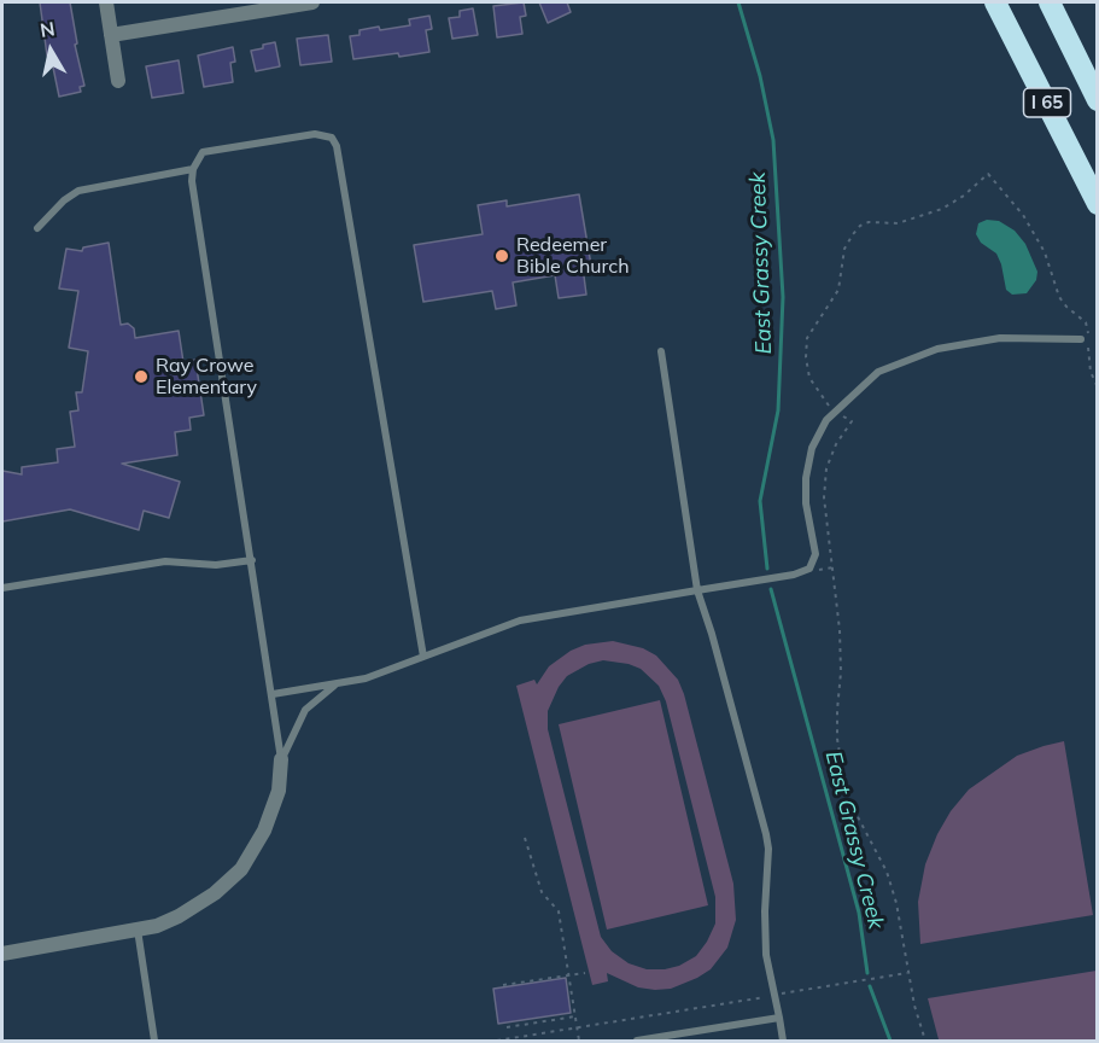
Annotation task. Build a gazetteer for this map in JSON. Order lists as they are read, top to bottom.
{
  "streets": {
    "highway": ["I 65"]
  },
  "water": ["East Grassy Creek"],
  "places": ["Redeemer Bible Church", "Ray Crowe Elementary"],
  "north": "top"
}
